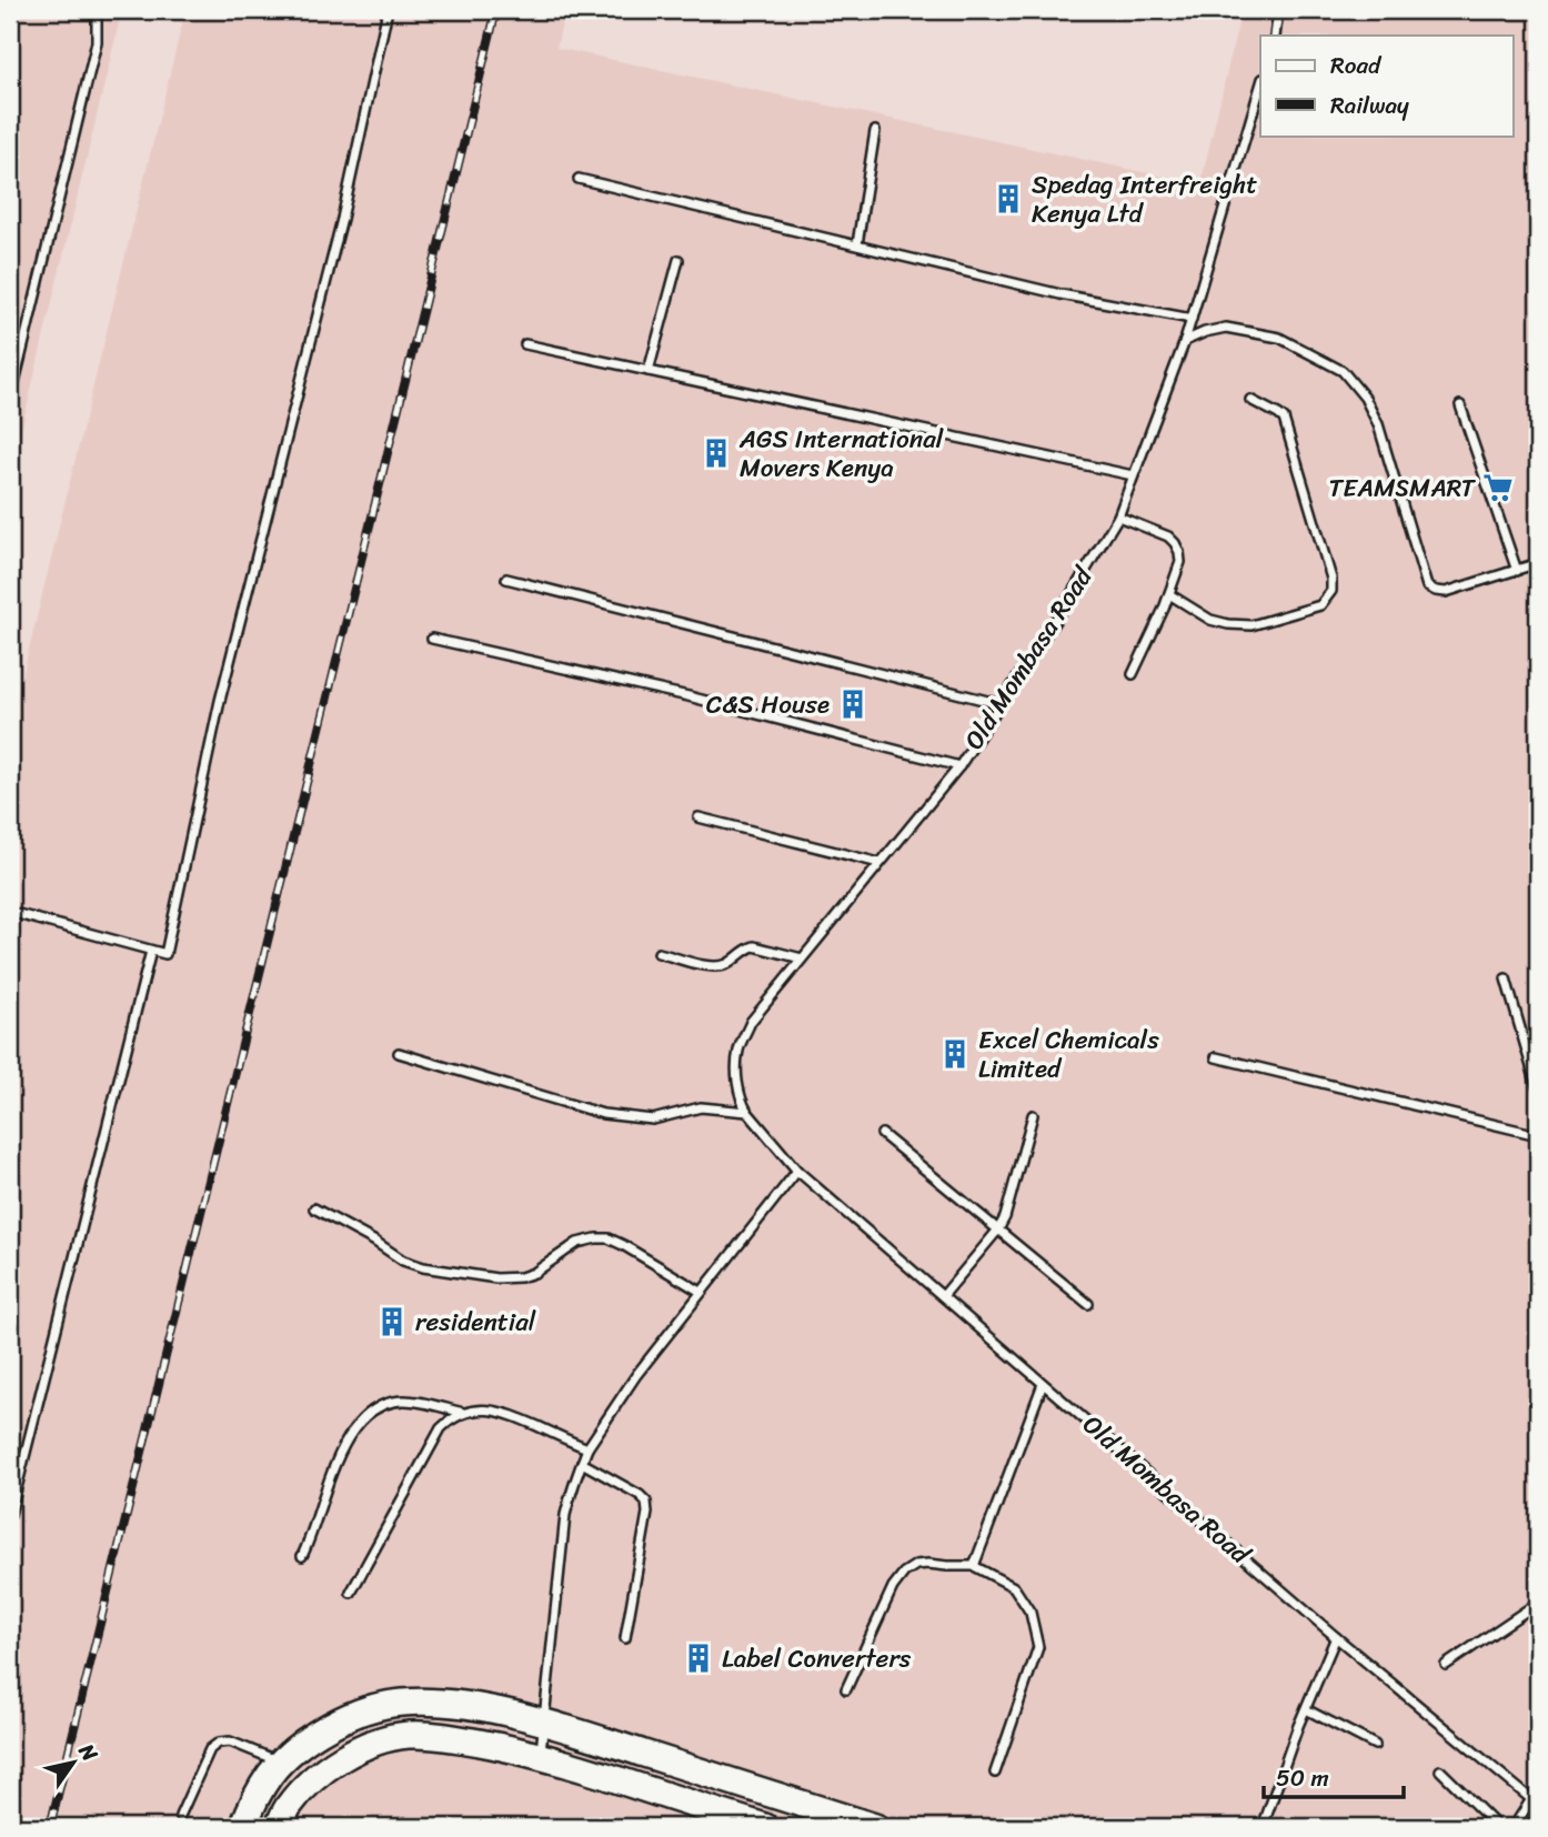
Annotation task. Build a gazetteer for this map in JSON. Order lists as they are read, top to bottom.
{
  "streets": {
    "lane": ["Old Mombasa Road"]
  },
  "places": {
    "building": [
      "Spedag Interfreight Kenya Ltd",
      "AGS International Movers Kenya",
      "C&S House",
      "Excel Chemicals Limited",
      "residential",
      "Label Converters"
    ],
    "supermarket": ["TEAMSMART"]
  },
  "legend": ["Road", "Railway"],
  "scale_bar": "50 m",
  "north": "top right"
}
